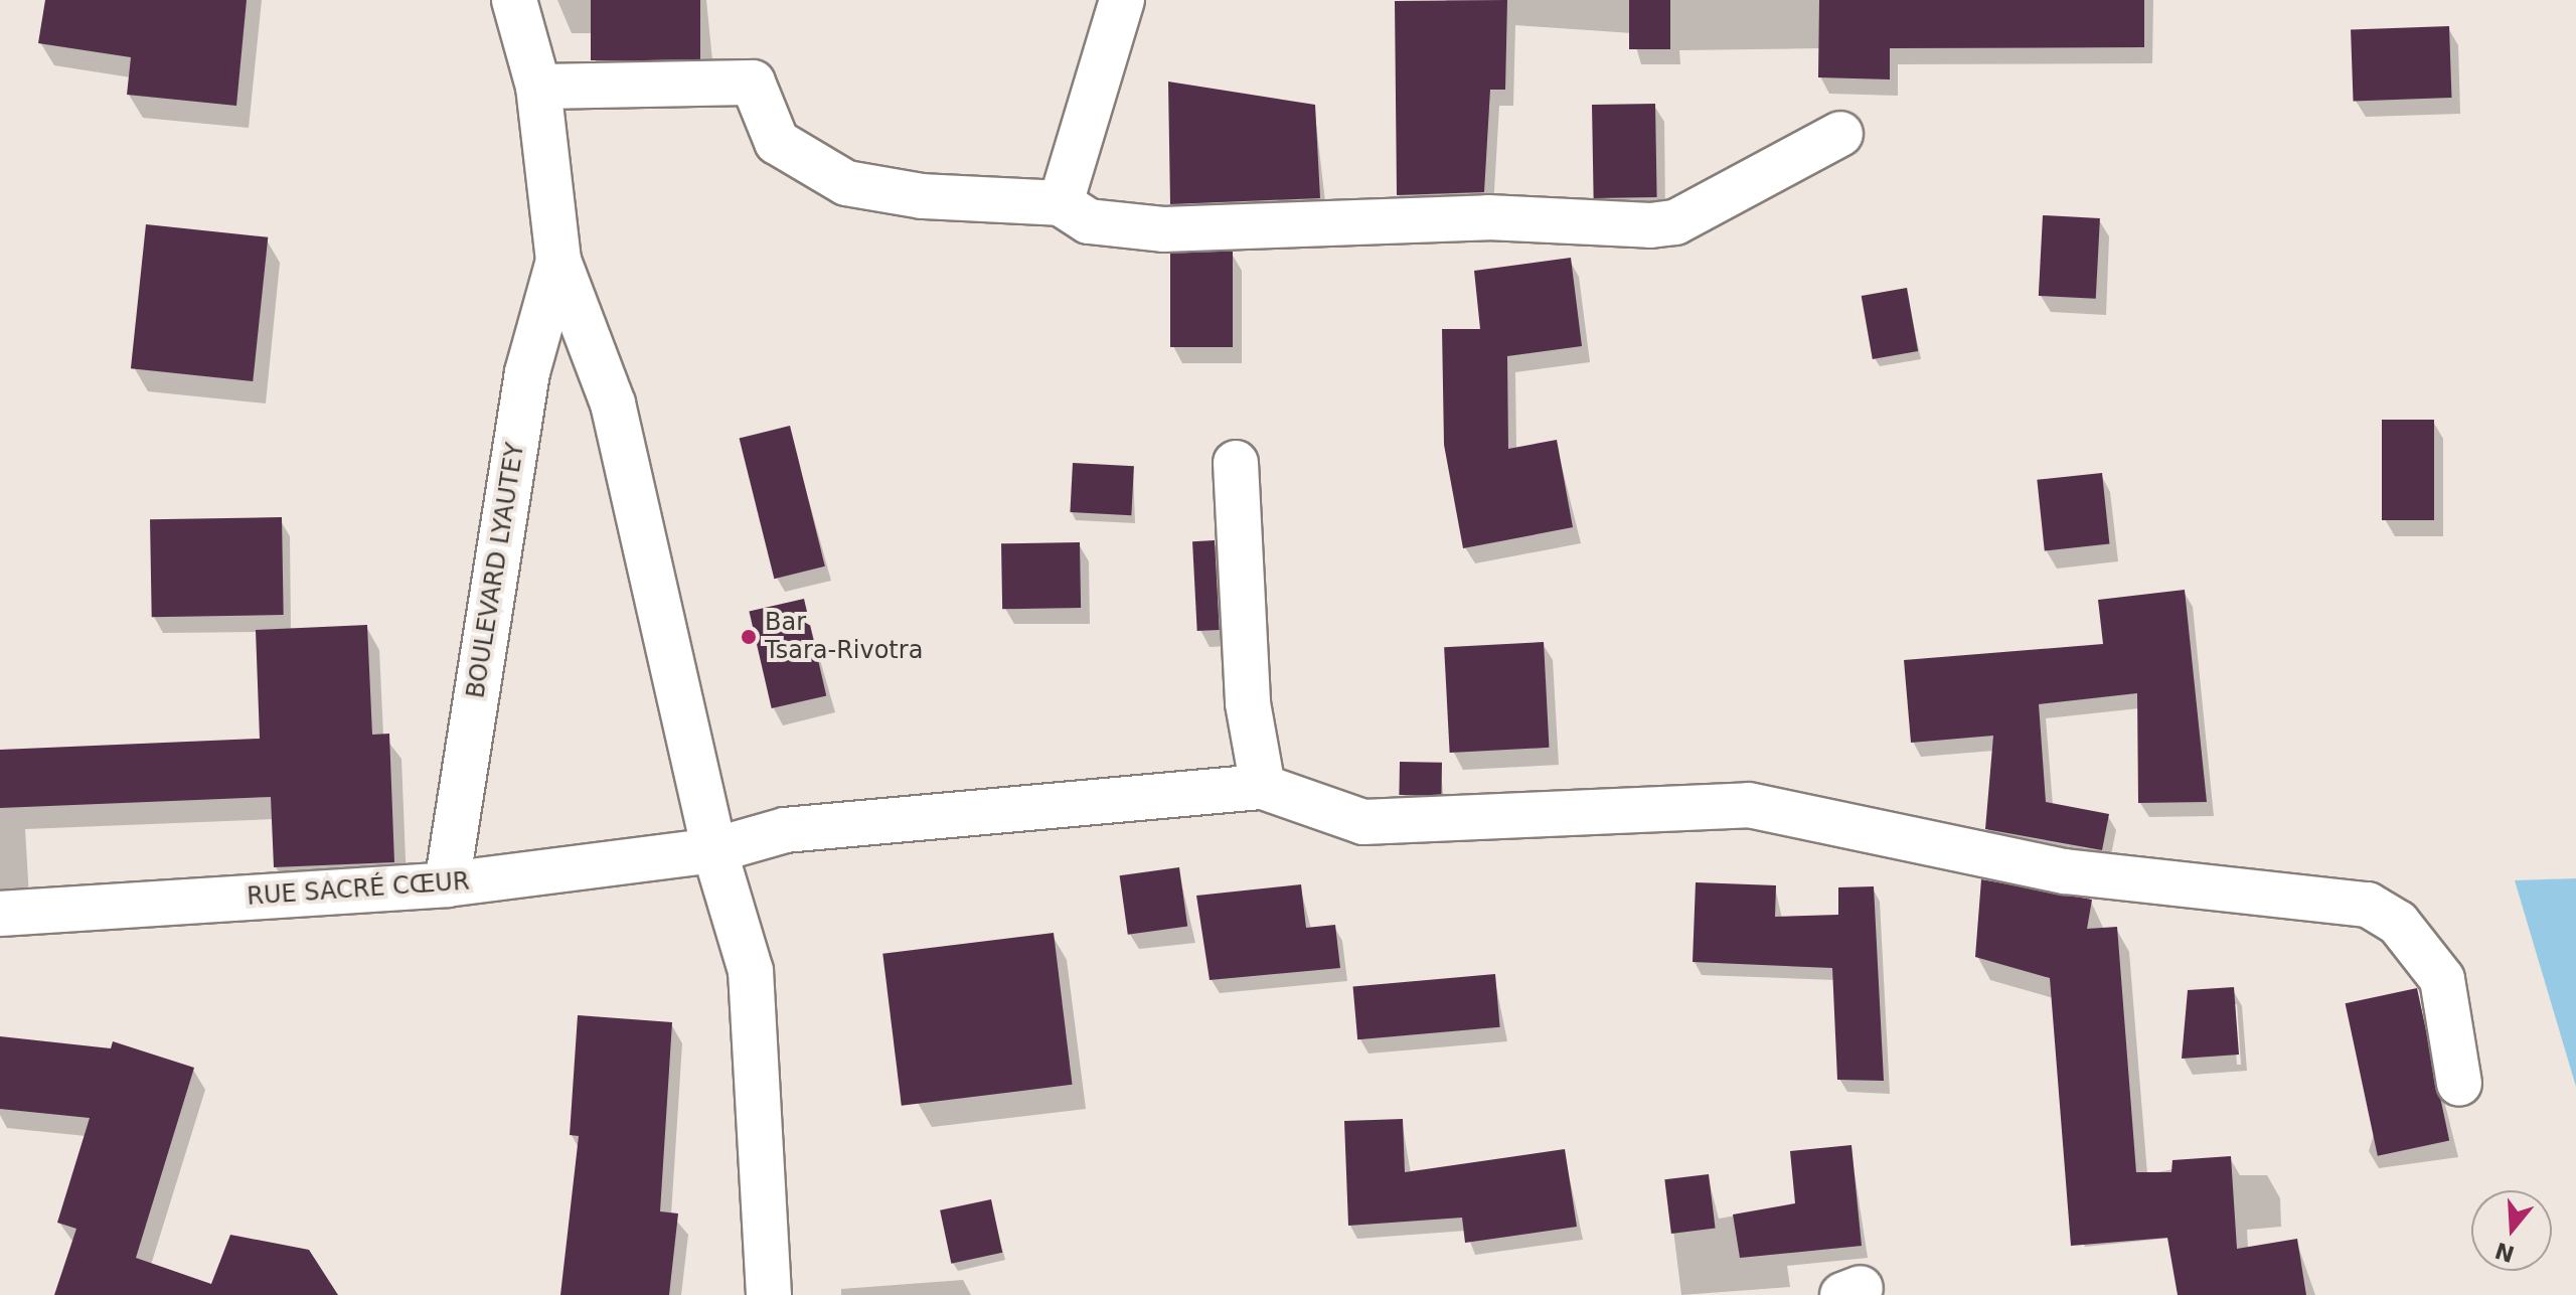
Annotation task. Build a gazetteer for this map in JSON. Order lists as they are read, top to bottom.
{
  "streets": {
    "street": ["BOULEVARD LYAUTEY", "RUE SACRÉ CŒUR"]
  },
  "crossings": [
    ["BOULEVARD LYAUTEY", "RUE SACRÉ CŒUR"]
  ],
  "places": ["Bar Tsara-Rivotra"],
  "north": "bottom"
}
